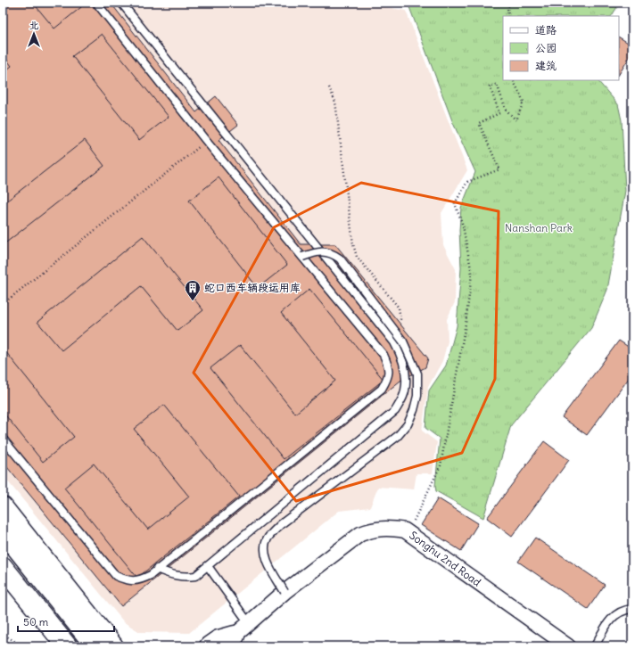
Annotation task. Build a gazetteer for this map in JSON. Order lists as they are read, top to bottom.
{
  "streets": {
    "street": ["Songhu 2nd Road"]
  },
  "parks": ["Nanshan Park"],
  "places": {
    "building": ["蛇口西车辆段运用库"]
  },
  "legend": ["道路", "公园", "建筑"],
  "scale_bar": "50 m",
  "north": "top"
}
